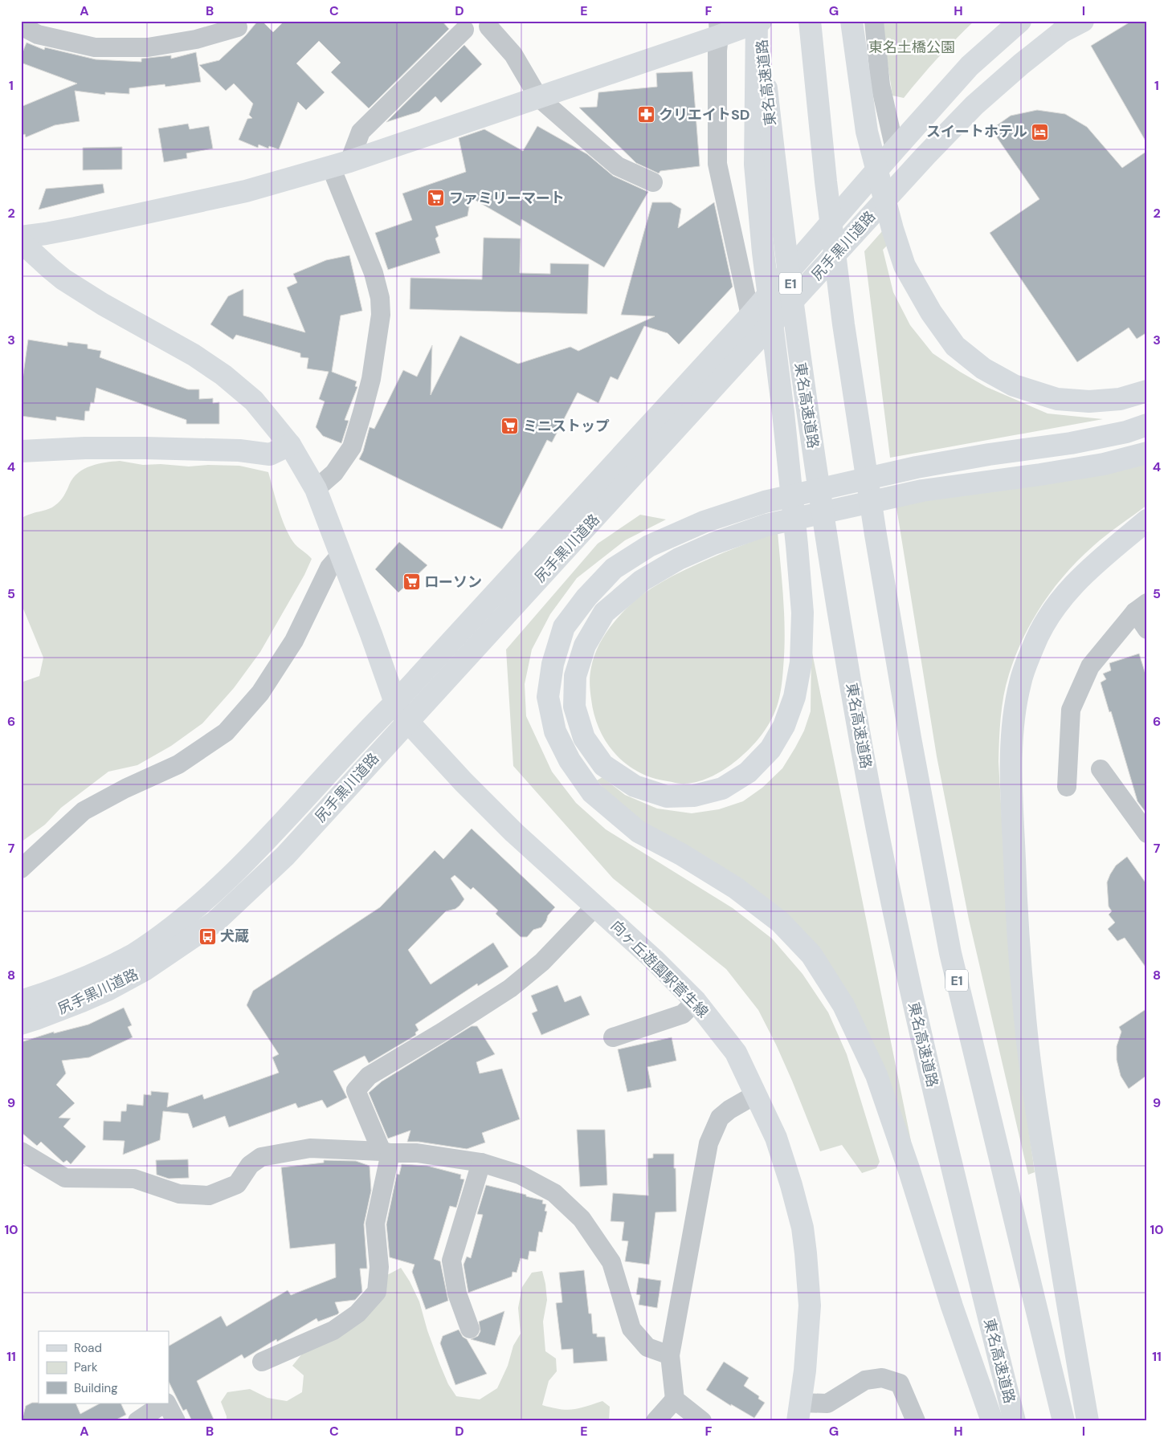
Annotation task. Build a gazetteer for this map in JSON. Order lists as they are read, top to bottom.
{
  "streets": {
    "main road": [
      "東名高速道路",
      "尻手黒川道路",
      "E1",
      "向ヶ丘遊園駅菅生線"
    ]
  },
  "crossings": [
    ["尻手黒川道路", "向ヶ丘遊園駅菅生線"]
  ],
  "parks": ["東名土橋公園"],
  "places": {
    "pharmacy": ["クリエイトSD"],
    "hotel": ["スイートホテル"],
    "supermarket": ["ファミリーマート", "ミニストップ", "ローソン"],
    "bus stop": ["犬蔵"]
  },
  "legend": ["Road", "Park", "Building"],
  "grid": {
    "columns": [
      "A",
      "B",
      "C",
      "D",
      "E",
      "F",
      "G",
      "H",
      "I"
    ],
    "rows": [
      "1",
      "2",
      "3",
      "4",
      "5",
      "6",
      "7",
      "8",
      "9",
      "10",
      "11"
    ]
  }
}
